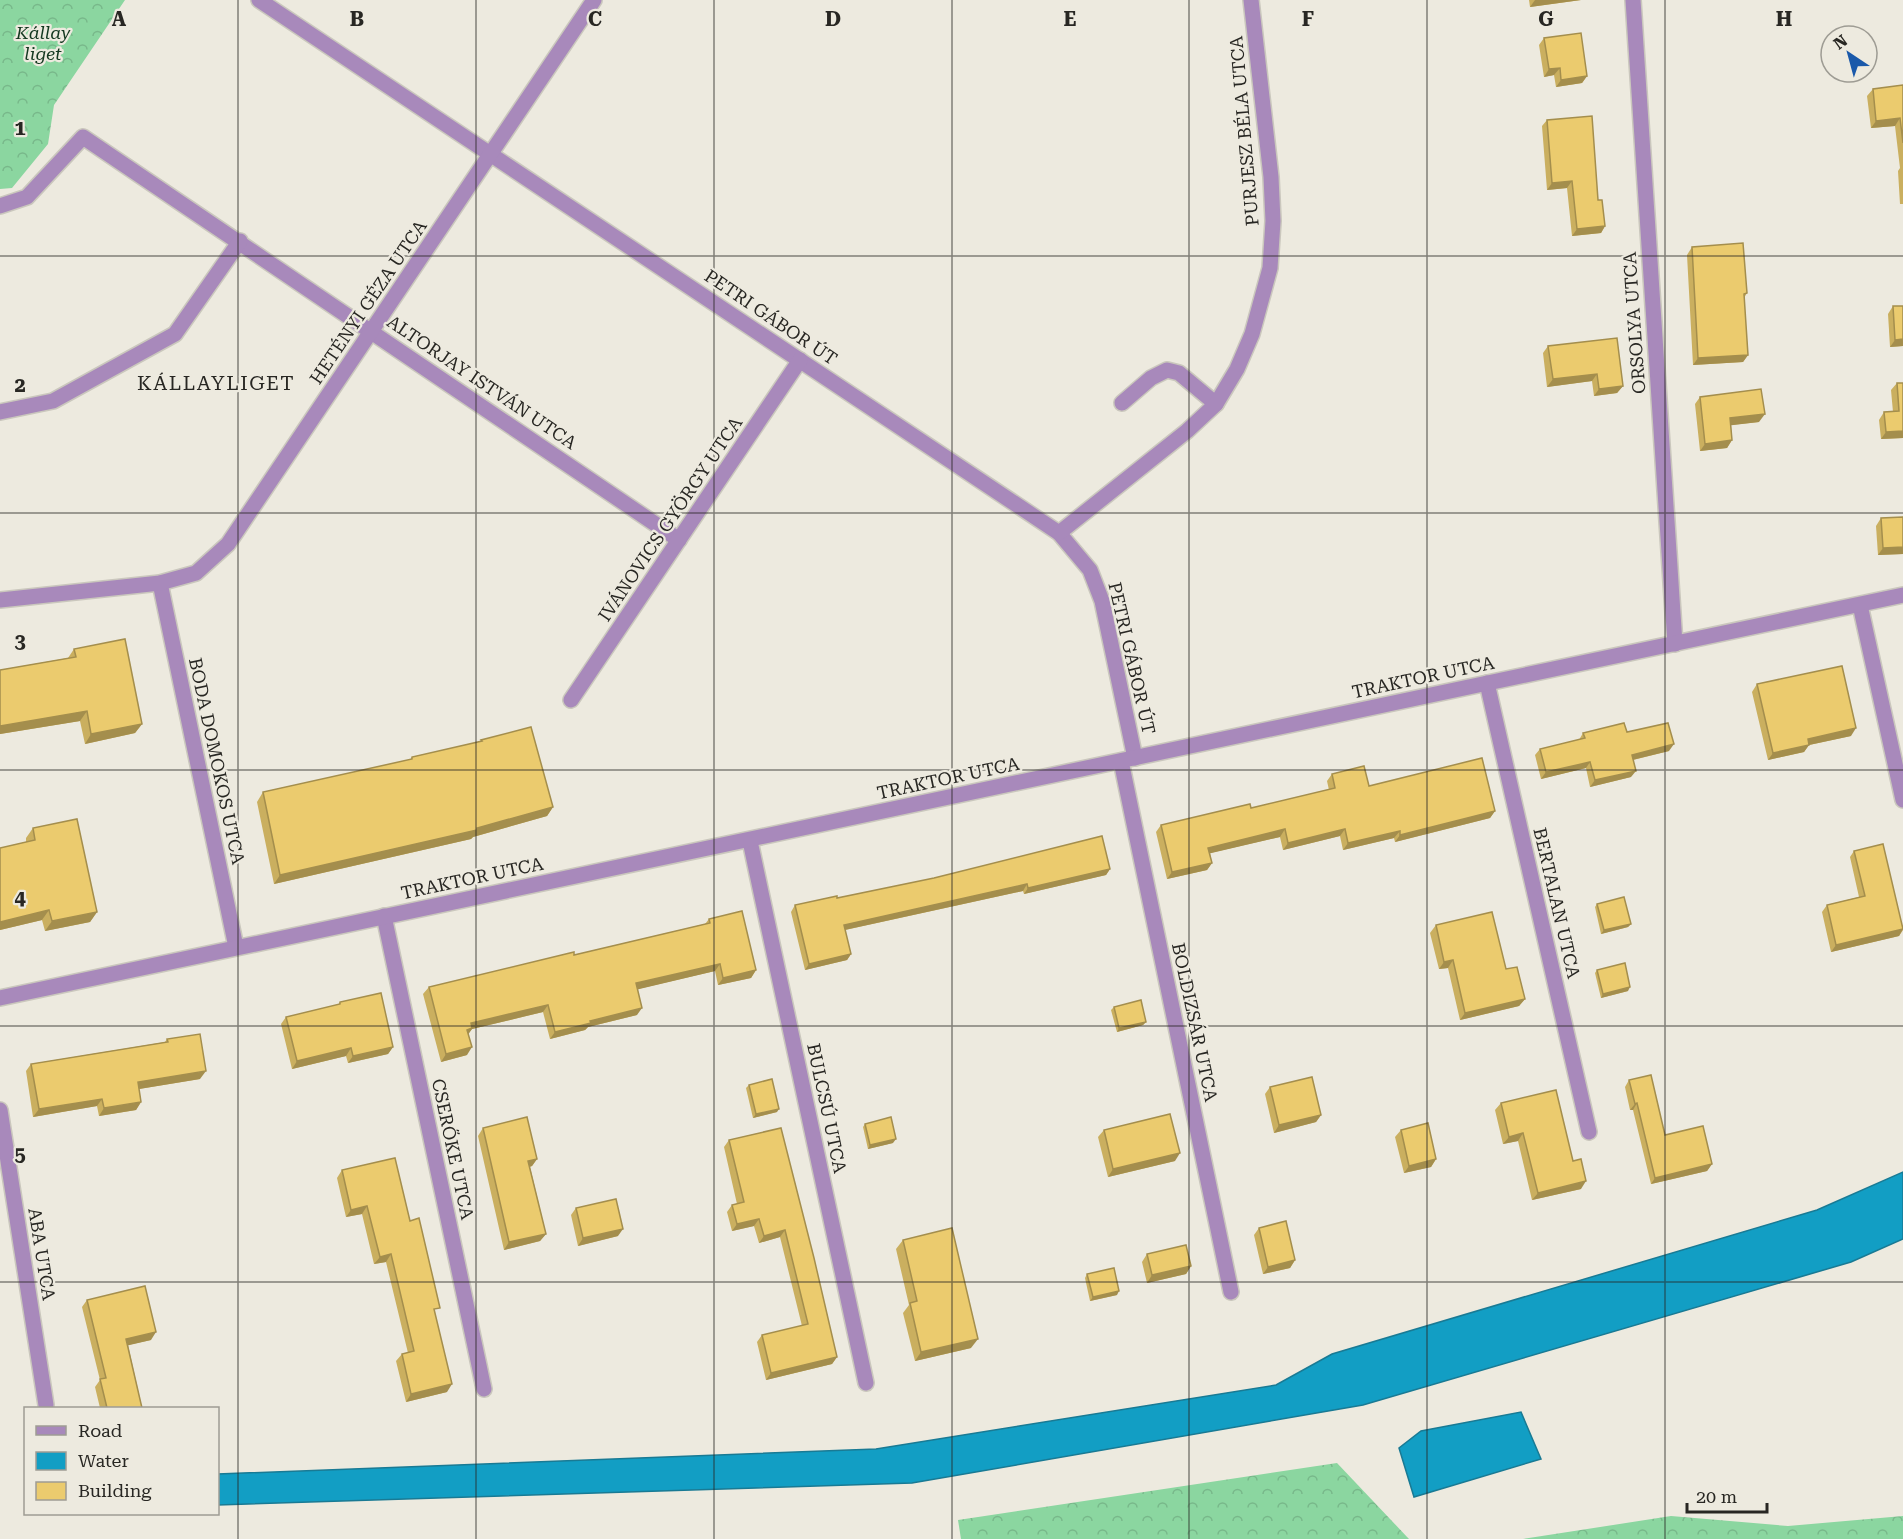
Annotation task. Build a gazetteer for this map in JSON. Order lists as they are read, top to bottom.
{
  "streets": {
    "street": [
      "PURJESZ BÉLA UTCA",
      "HETÉNYI GÉZA UTCA",
      "PETRI GÁBOR ÚT",
      "ORSOLYA UTCA",
      "ALTORJAY ISTVÁN UTCA",
      "IVÁNOVICS GYÖRGY UTCA",
      "TRAKTOR UTCA",
      "BODA DOMOKOS UTCA",
      "BERTALAN UTCA",
      "BOLDIZSÁR UTCA",
      "BULCSÚ UTCA",
      "CSERŐKE UTCA",
      "ABA UTCA"
    ]
  },
  "crossings": [
    ["PURJESZ BÉLA UTCA", "PETRI GÁBOR ÚT"],
    ["HETÉNYI GÉZA UTCA", "PETRI GÁBOR ÚT"],
    ["HETÉNYI GÉZA UTCA", "ALTORJAY ISTVÁN UTCA"],
    ["HETÉNYI GÉZA UTCA", "BODA DOMOKOS UTCA"],
    ["PETRI GÁBOR ÚT", "IVÁNOVICS GYÖRGY UTCA"],
    ["PETRI GÁBOR ÚT", "TRAKTOR UTCA"],
    ["PETRI GÁBOR ÚT", "BOLDIZSÁR UTCA"],
    ["ORSOLYA UTCA", "TRAKTOR UTCA"],
    ["ALTORJAY ISTVÁN UTCA", "IVÁNOVICS GYÖRGY UTCA"],
    ["TRAKTOR UTCA", "BODA DOMOKOS UTCA"],
    ["TRAKTOR UTCA", "BERTALAN UTCA"],
    ["TRAKTOR UTCA", "BOLDIZSÁR UTCA"],
    ["TRAKTOR UTCA", "BULCSÚ UTCA"],
    ["TRAKTOR UTCA", "CSERŐKE UTCA"]
  ],
  "districts": ["KÁLLAYLIGET"],
  "parks": ["Kállay liget"],
  "legend": ["Road", "Water", "Building"],
  "scale_bar": "20 m",
  "north": "top left",
  "grid": {
    "columns": [
      "A",
      "B",
      "C",
      "D",
      "E",
      "F",
      "G",
      "H"
    ],
    "rows": [
      "1",
      "2",
      "3",
      "4",
      "5"
    ]
  }
}
